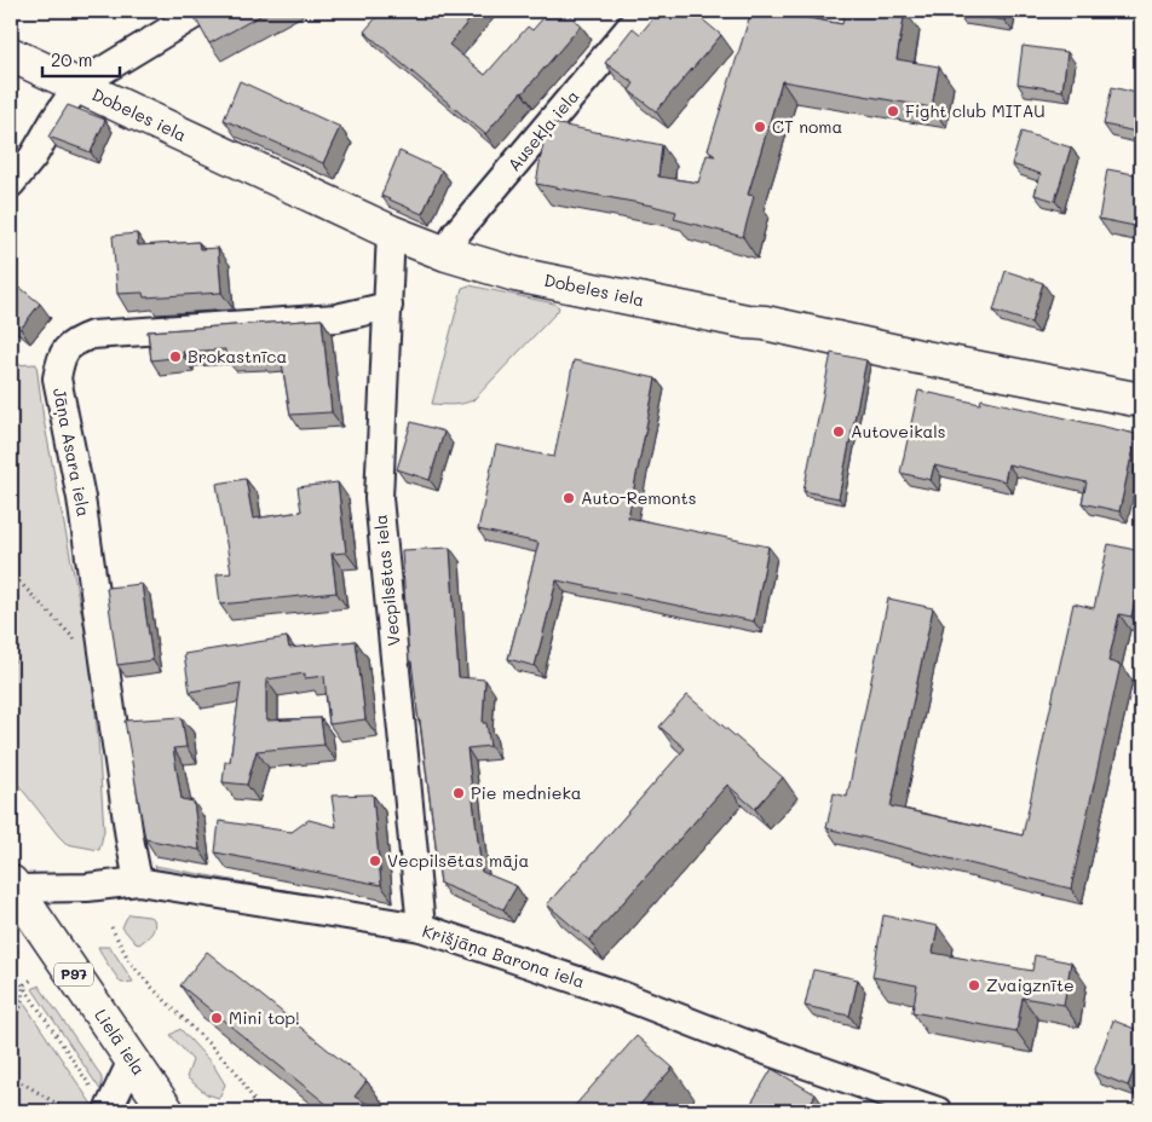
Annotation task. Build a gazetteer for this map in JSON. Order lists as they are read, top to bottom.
{
  "streets": {
    "street": [
      "Dobeles iela",
      "Ausekļa iela",
      "Jāņa Asara iela",
      "Vecpilsētas iela",
      "Krišjāņa Barona iela",
      "P97",
      "Lielā iela"
    ]
  },
  "crossings": [
    ["Dobeles iela", "Ausekļa iela"],
    ["Dobeles iela", "Vecpilsētas iela"],
    ["Jāņa Asara iela", "Vecpilsētas iela"],
    ["Jāņa Asara iela", "Krišjāņa Barona iela"],
    ["Vecpilsētas iela", "Krišjāņa Barona iela"],
    ["Krišjāņa Barona iela", "Lielā iela"]
  ],
  "places": [
    "Fight club MITAU",
    "CT noma",
    "Brokastnīca",
    "Autoveikals",
    "Auto-Remonts",
    "Pie mednieka",
    "Vecpilsētas māja",
    "Zvaigznīte",
    "Mini top!"
  ],
  "scale_bar": "20 m"
}
